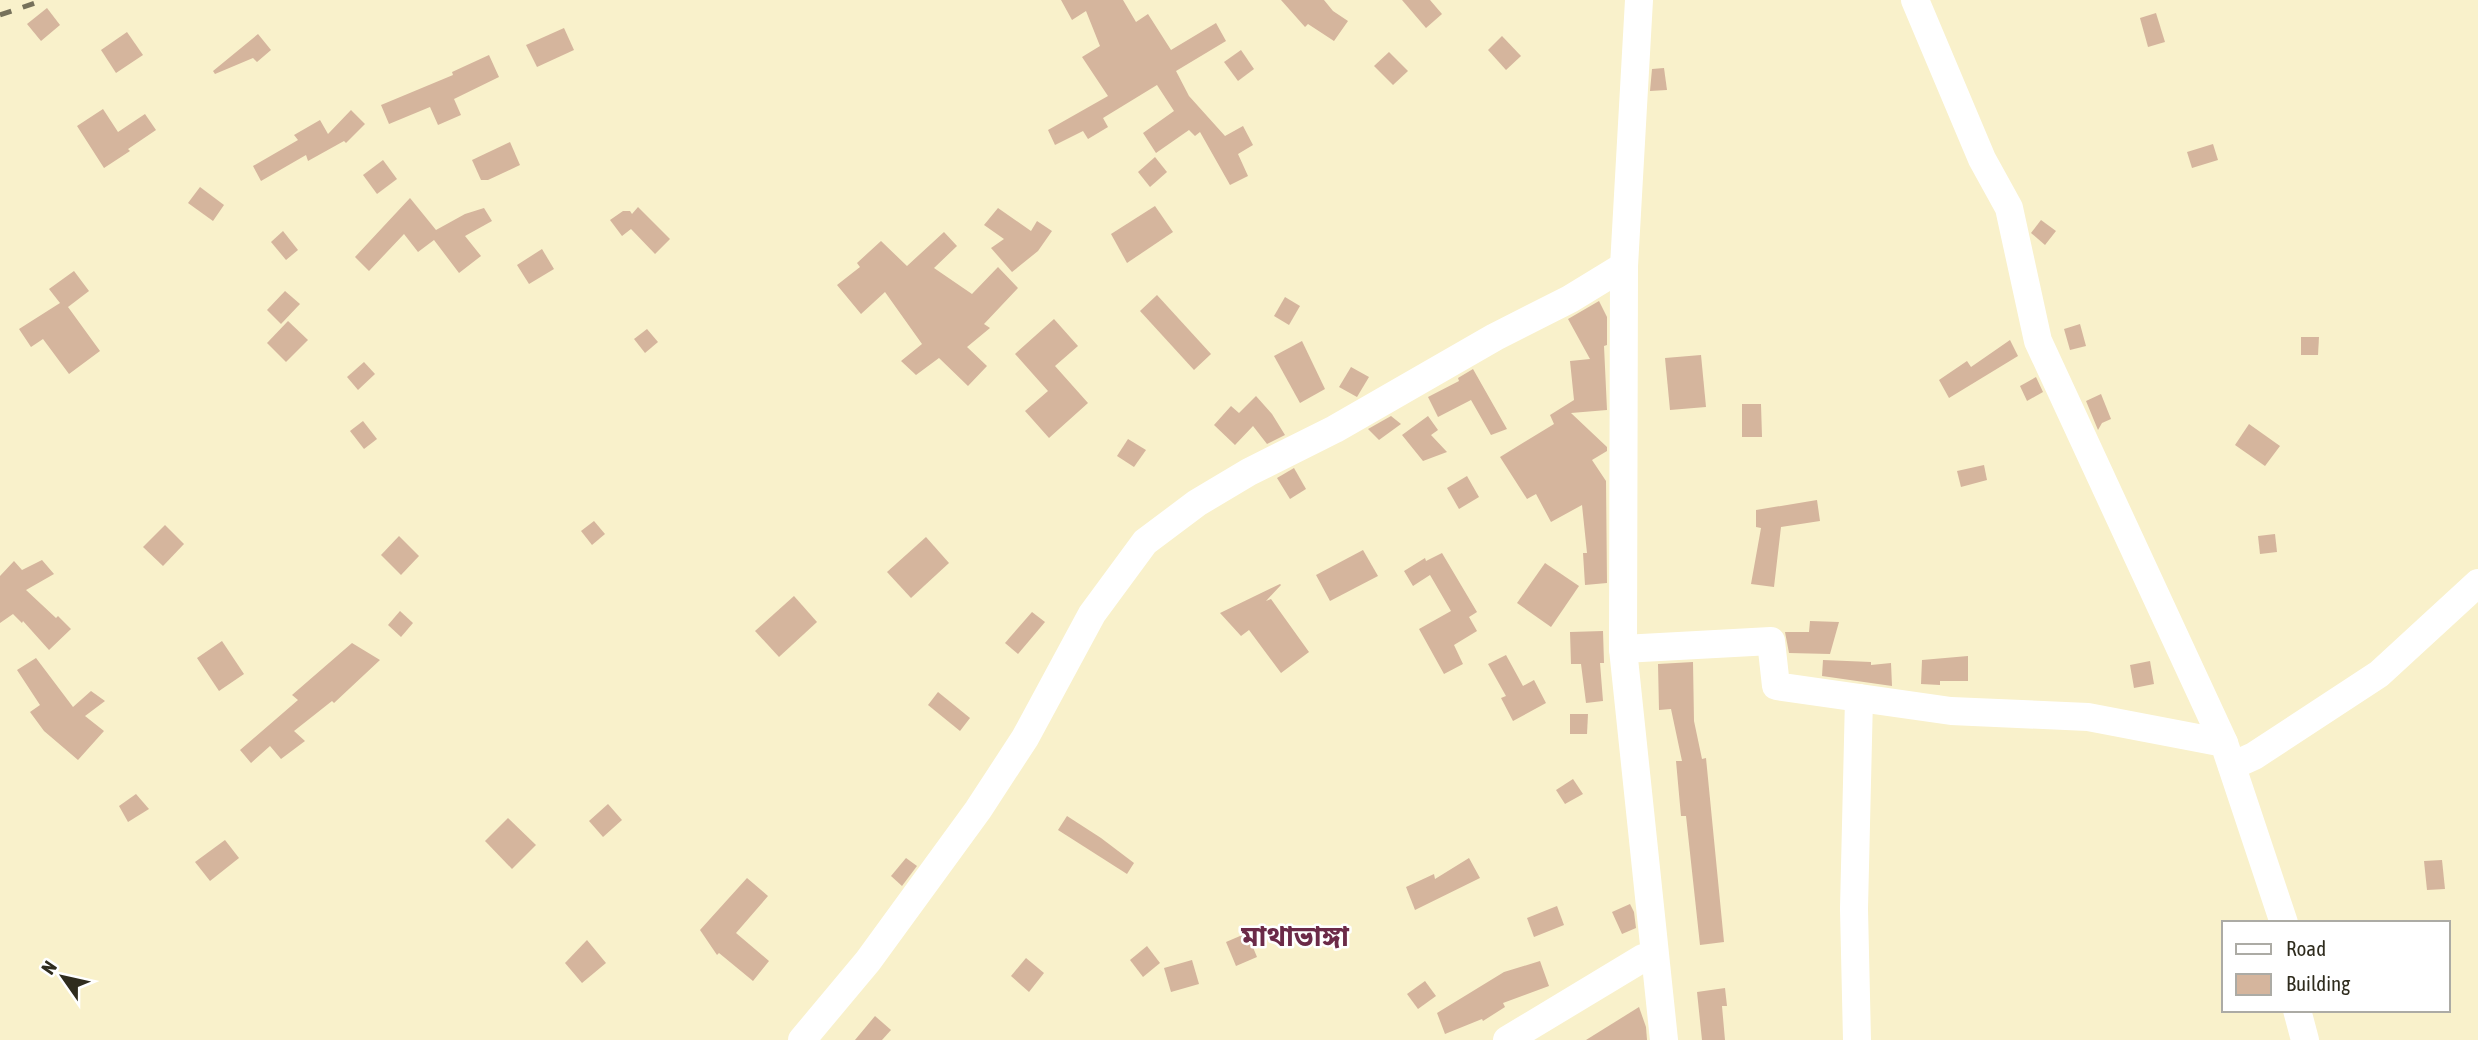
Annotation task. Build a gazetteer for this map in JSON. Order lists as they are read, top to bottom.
{
  "districts": ["মাথাভাঙ্গা"],
  "legend": ["Road", "Building"],
  "north": "top left"
}
